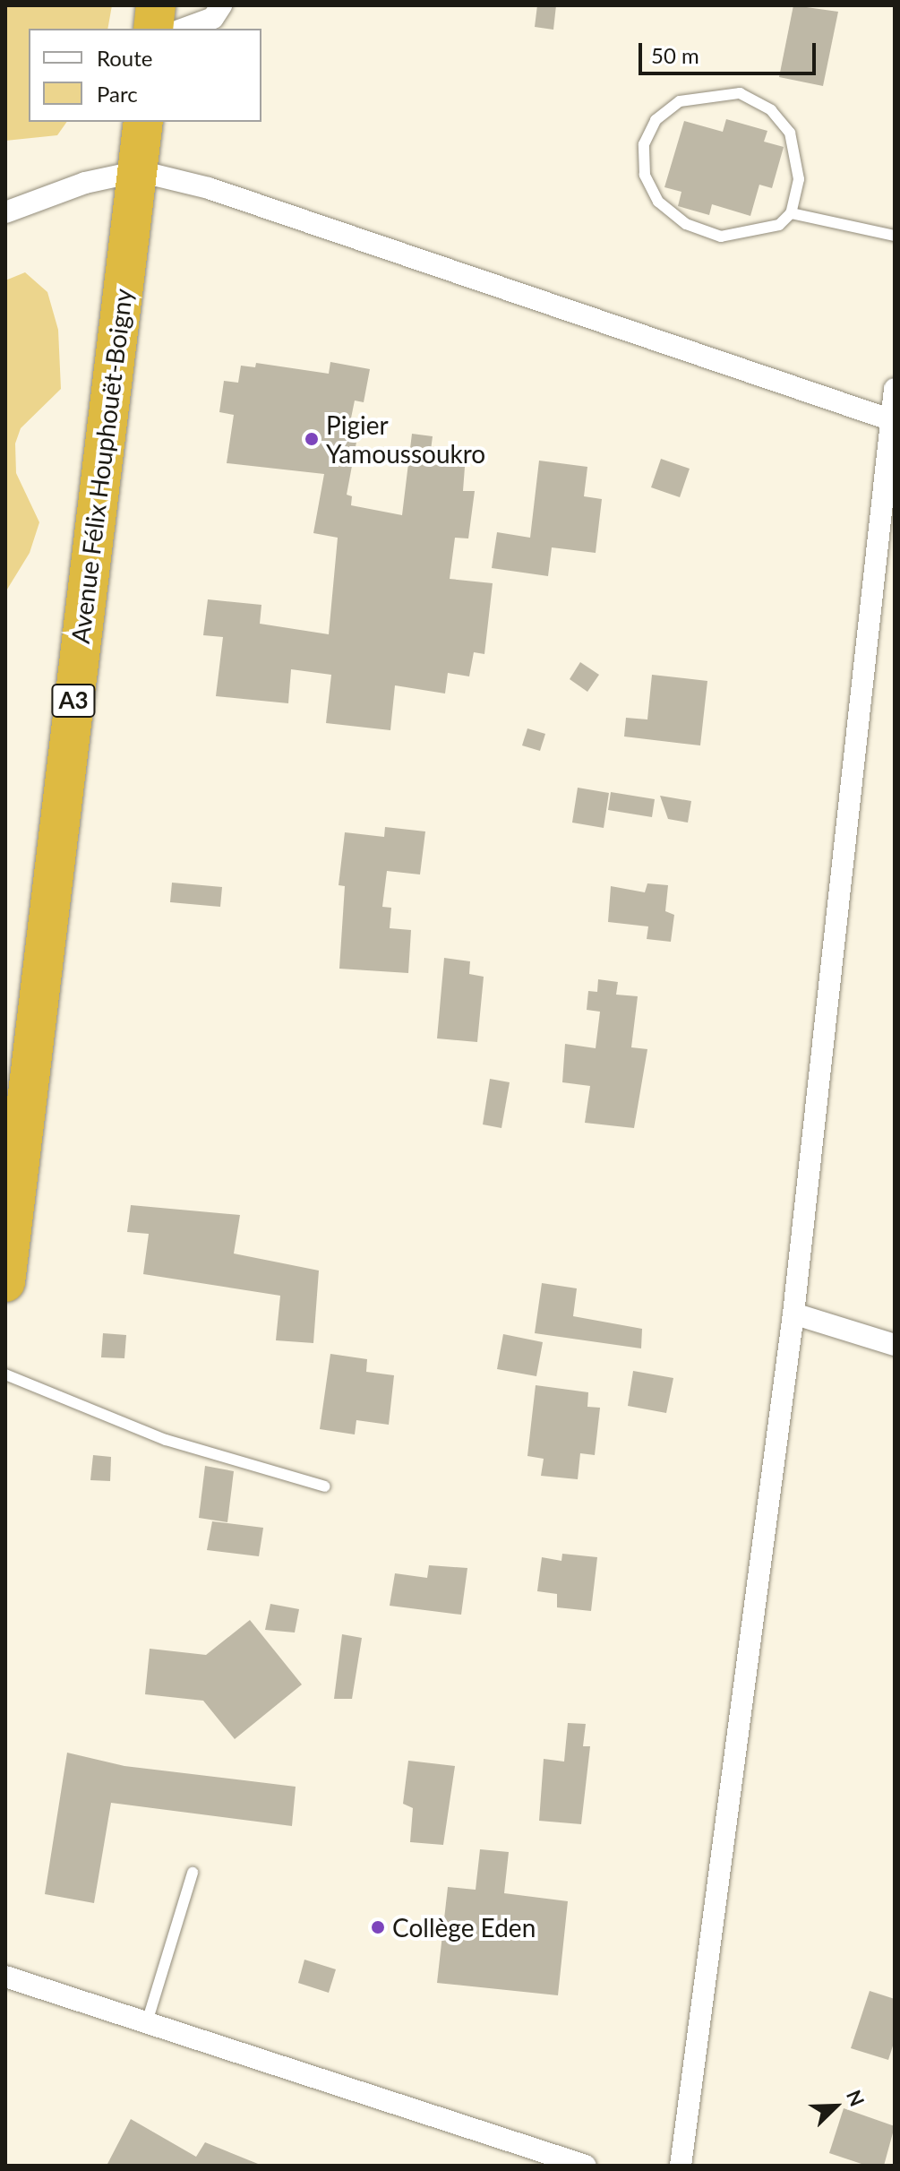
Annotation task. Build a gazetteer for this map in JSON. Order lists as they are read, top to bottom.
{
  "streets": {
    "highway": ["Avenue Félix Houphouët-Boigny", "A3"]
  },
  "places": ["Pigier Yamoussoukro", "Collège Eden"],
  "legend": ["Route", "Parc"],
  "scale_bar": "50 m",
  "north": "top right"
}
